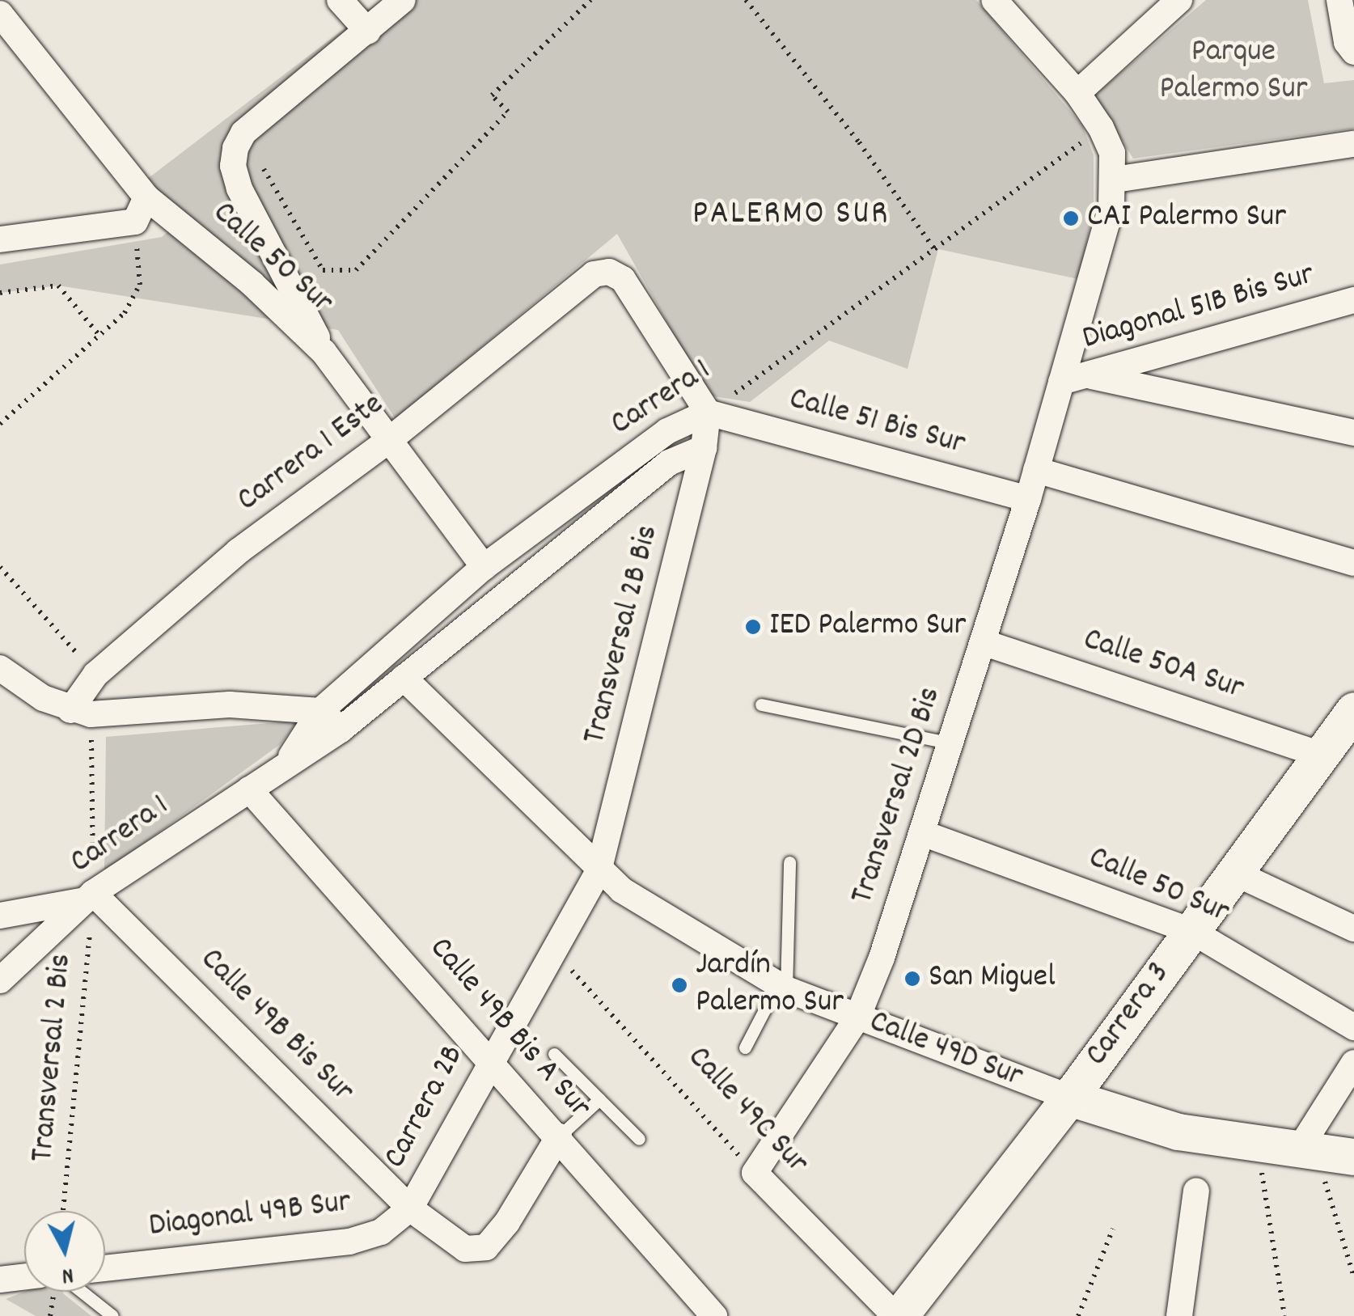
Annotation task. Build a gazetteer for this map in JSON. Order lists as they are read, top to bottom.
{
  "streets": {
    "street": [
      "Calle 50 Sur",
      "Diagonal 51B Bis Sur",
      "Carrera 1",
      "Calle 51 Bis Sur",
      "Carrera 1 Este",
      "Transversal 2B Bis",
      "Calle 50A Sur",
      "Transversal 2D Bis",
      "Carrera 3",
      "Calle 49B Bis Sur",
      "Calle 49B Bis A Sur",
      "Calle 49D Sur",
      "Carrera 2B",
      "Calle 49C Sur",
      "Diagonal 49B Sur"
    ],
    "path": ["Transversal 2 Bis"]
  },
  "crossings": [
    ["Calle 50 Sur", "Carrera 1"],
    ["Calle 50 Sur", "Carrera 1 Este"],
    ["Calle 50 Sur", "Transversal 2D Bis"],
    ["Calle 50 Sur", "Carrera 3"],
    ["Diagonal 51B Bis Sur", "Transversal 2D Bis"],
    ["Carrera 1", "Calle 51 Bis Sur"],
    ["Carrera 1", "Carrera 1 Este"],
    ["Carrera 1", "Transversal 2B Bis"],
    ["Carrera 1", "Transversal 2D Bis"],
    ["Carrera 1", "Calle 49B Bis Sur"],
    ["Carrera 1", "Calle 49B Bis A Sur"],
    ["Carrera 1", "Calle 49D Sur"],
    ["Carrera 1", "Transversal 2 Bis"],
    ["Calle 51 Bis Sur", "Carrera 1 Este"],
    ["Calle 51 Bis Sur", "Transversal 2B Bis"],
    ["Calle 51 Bis Sur", "Transversal 2D Bis"],
    ["Carrera 1 Este", "Transversal 2B Bis"],
    ["Carrera 1 Este", "Transversal 2 Bis"],
    ["Transversal 2B Bis", "Calle 49D Sur"],
    ["Transversal 2B Bis", "Carrera 2B"],
    ["Calle 50A Sur", "Transversal 2D Bis"],
    ["Calle 50A Sur", "Carrera 3"],
    ["Transversal 2D Bis", "Calle 49D Sur"],
    ["Transversal 2D Bis", "Calle 49C Sur"],
    ["Carrera 3", "Calle 49D Sur"],
    ["Carrera 3", "Calle 49C Sur"],
    ["Calle 49B Bis Sur", "Calle 49B Bis A Sur"],
    ["Calle 49B Bis Sur", "Transversal 2 Bis"],
    ["Calle 49B Bis Sur", "Carrera 2B"],
    ["Calle 49B Bis Sur", "Diagonal 49B Sur"],
    ["Calle 49B Bis A Sur", "Carrera 2B"],
    ["Calle 49D Sur", "Carrera 2B"],
    ["Carrera 2B", "Calle 49C Sur"],
    ["Carrera 2B", "Diagonal 49B Sur"]
  ],
  "districts": ["PALERMO SUR"],
  "parks": ["Parque Palermo Sur"],
  "places": [
    "CAI Palermo Sur",
    "IED Palermo Sur",
    "San Miguel",
    "Jardín Palermo Sur"
  ],
  "north": "bottom"
}
